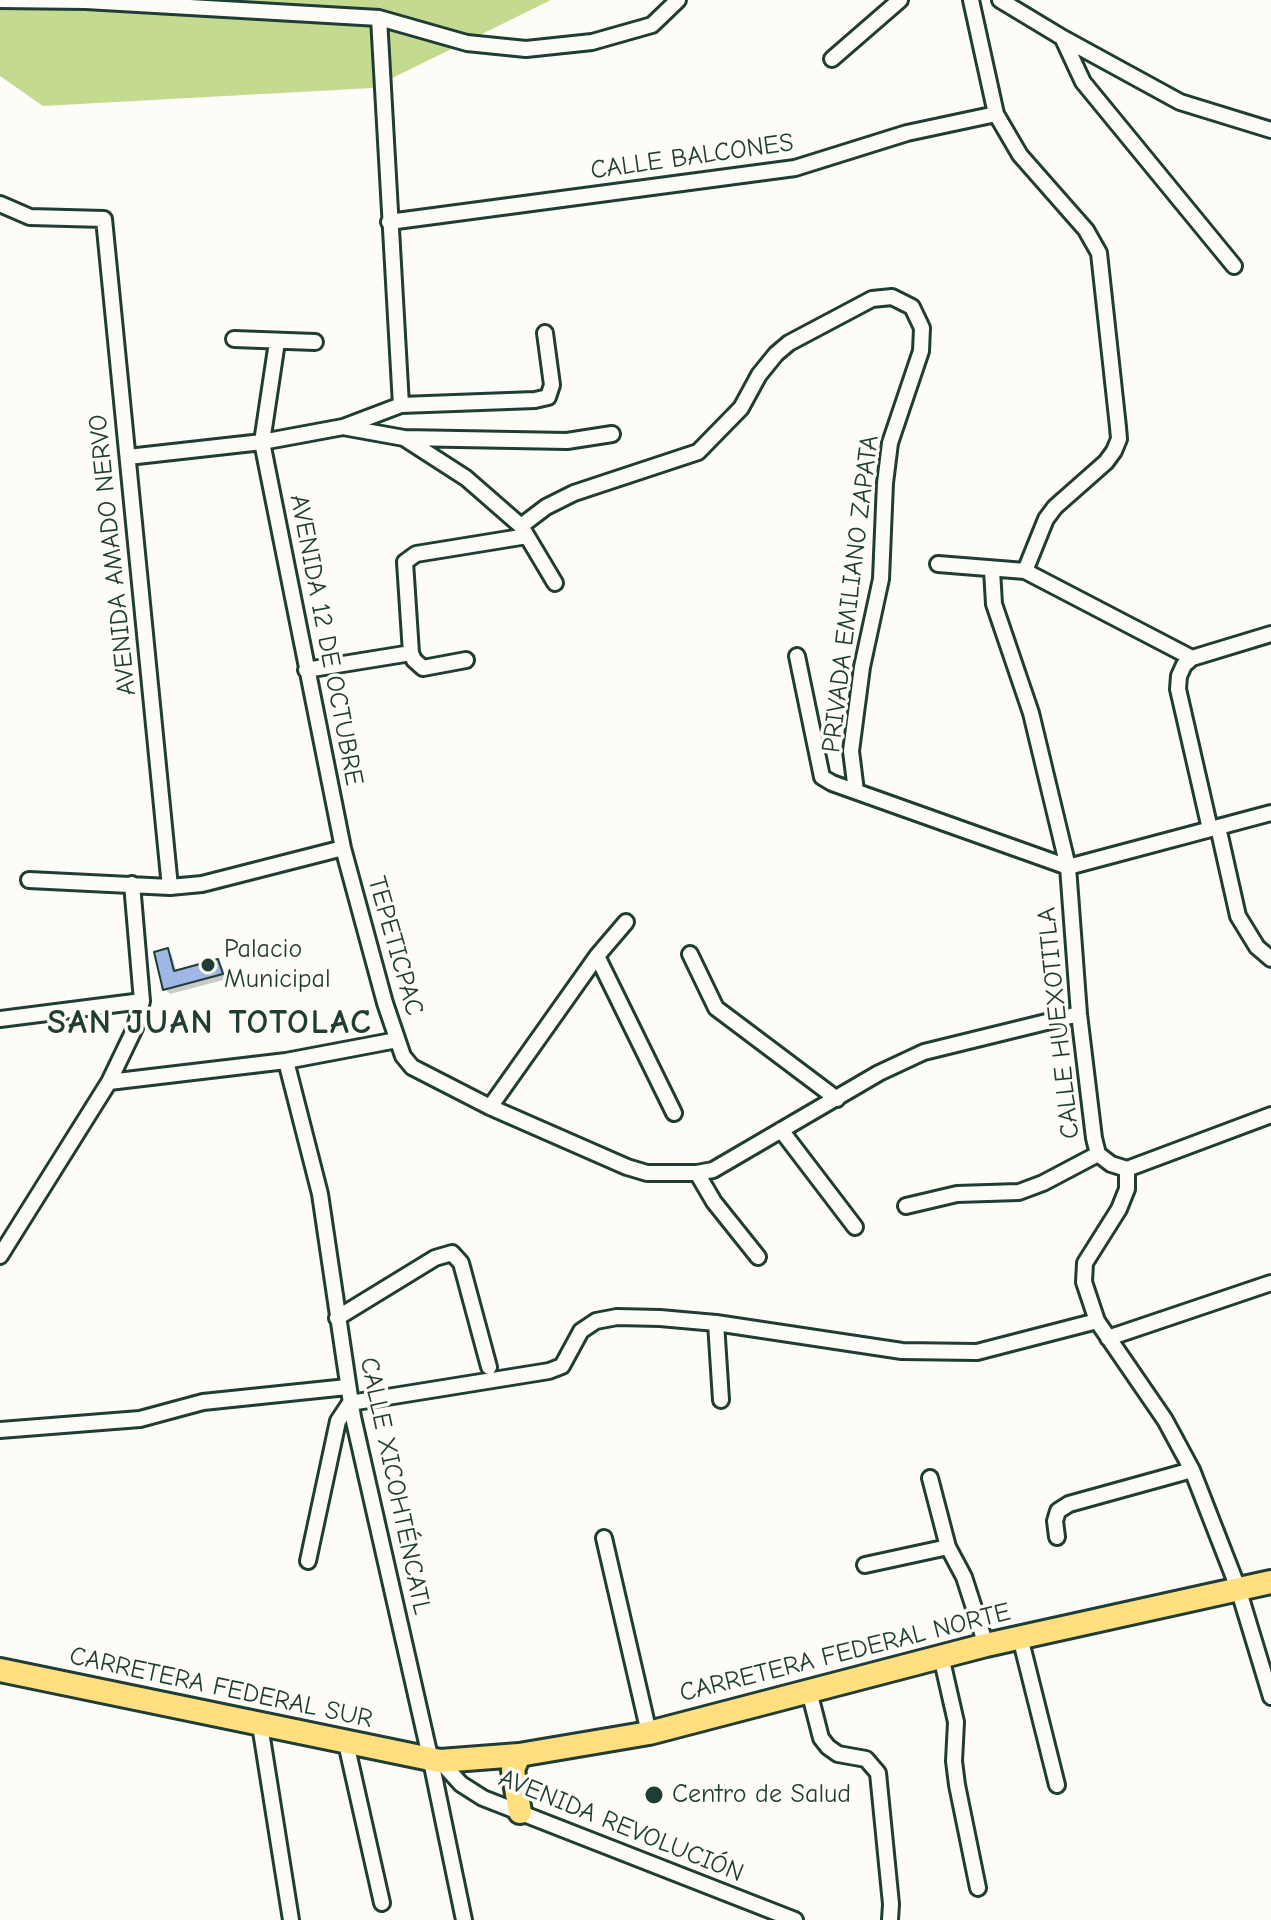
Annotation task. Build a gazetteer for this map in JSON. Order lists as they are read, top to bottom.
{
  "streets": {
    "main road": ["CARRETERA FEDERAL NORTE", "CARRETERA FEDERAL SUR"],
    "street": [
      "CALLE BALCONES",
      "AVENIDA AMADO NERVO",
      "PRIVADA EMILIANO ZAPATA",
      "AVENIDA 12 DE OCTUBRE",
      "TEPETICPAC",
      "CALLE HUEXOTITLA",
      "CALLE XICOHTÉNCATL",
      "AVENIDA REVOLUCIÓN"
    ]
  },
  "crossings": [
    ["AVENIDA 12 DE OCTUBRE", "TEPETICPAC"],
    ["CALLE XICOHTÉNCATL", "CARRETERA FEDERAL NORTE"],
    ["CALLE XICOHTÉNCATL", "CARRETERA FEDERAL SUR"],
    ["CALLE XICOHTÉNCATL", "AVENIDA REVOLUCIÓN"],
    ["CARRETERA FEDERAL NORTE", "CARRETERA FEDERAL SUR"],
    ["CARRETERA FEDERAL NORTE", "AVENIDA REVOLUCIÓN"],
    ["CARRETERA FEDERAL SUR", "AVENIDA REVOLUCIÓN"]
  ],
  "districts": ["SAN JUAN TOTOLAC"],
  "places": ["Palacio Municipal", "Centro de Salud"]
}
